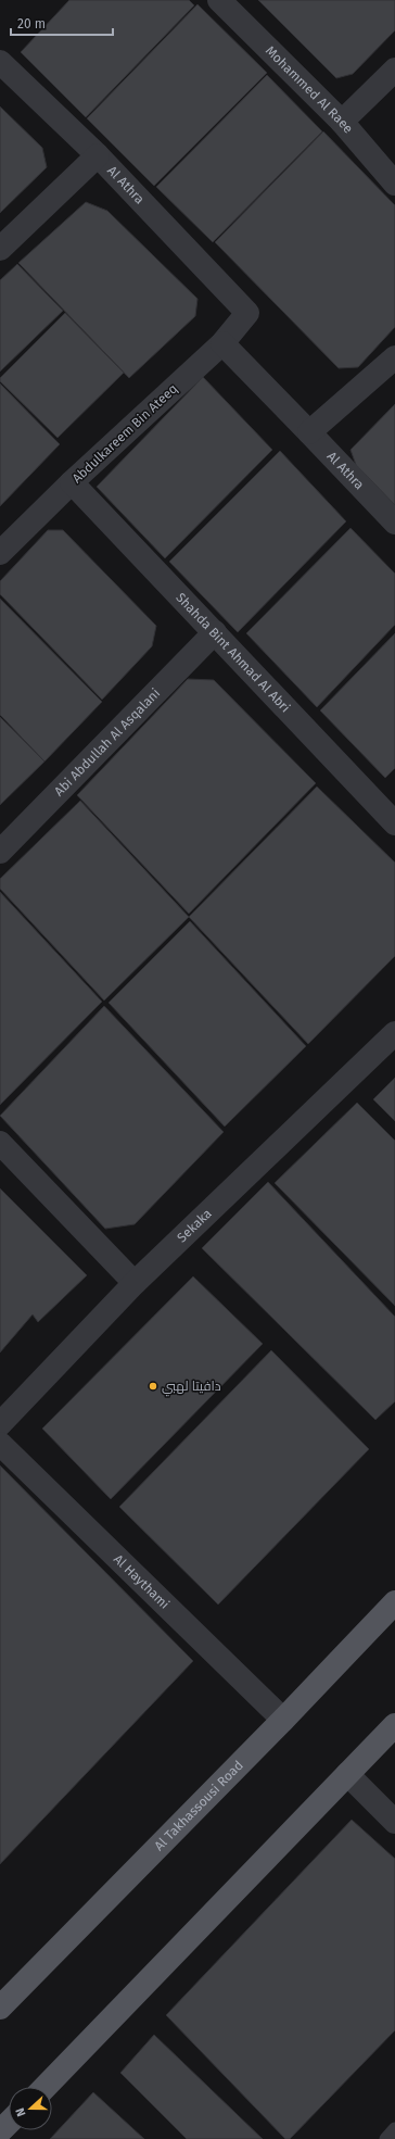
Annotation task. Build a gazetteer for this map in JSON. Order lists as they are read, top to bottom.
{
  "streets": {
    "main road": ["Al Takhassousi Road"],
    "street": [
      "Mohammed Al Raee",
      "Al Athra",
      "Abdulkareem Bin Ateeq",
      "Shahda Bint Ahmad Al Abri",
      "Abi Abdullah Al Asqalani",
      "Sekaka",
      "Al Haythami"
    ]
  },
  "crossings": [
    ["Al Athra", "Abdulkareem Bin Ateeq"],
    ["Abdulkareem Bin Ateeq", "Shahda Bint Ahmad Al Abri"],
    ["Shahda Bint Ahmad Al Abri", "Abi Abdullah Al Asqalani"],
    ["Al Haythami", "Al Takhassousi Road"]
  ],
  "places": ["دافيتا لهبي"],
  "scale_bar": "20 m",
  "north": "left"
}
